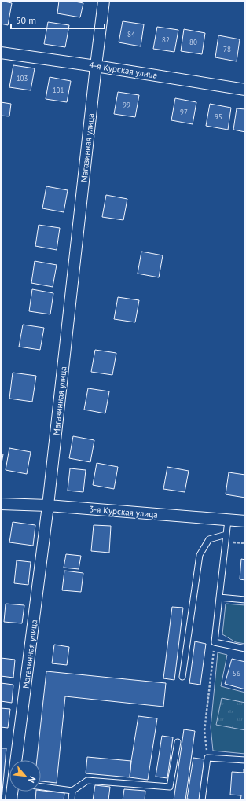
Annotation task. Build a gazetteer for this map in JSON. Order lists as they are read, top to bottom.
{
  "streets": {
    "street": ["4-я Курская улица", "Магазинная улица", "3-я Курская улица"]
  },
  "crossings": [
    ["4-я Курская улица", "Магазинная улица"],
    ["Магазинная улица", "3-я Курская улица"]
  ],
  "house_numbers": [
    "84",
    "82",
    "80",
    "78",
    "103",
    "101",
    "99",
    "97",
    "95",
    "56"
  ],
  "scale_bar": "50 m",
  "north": "bottom right"
}
